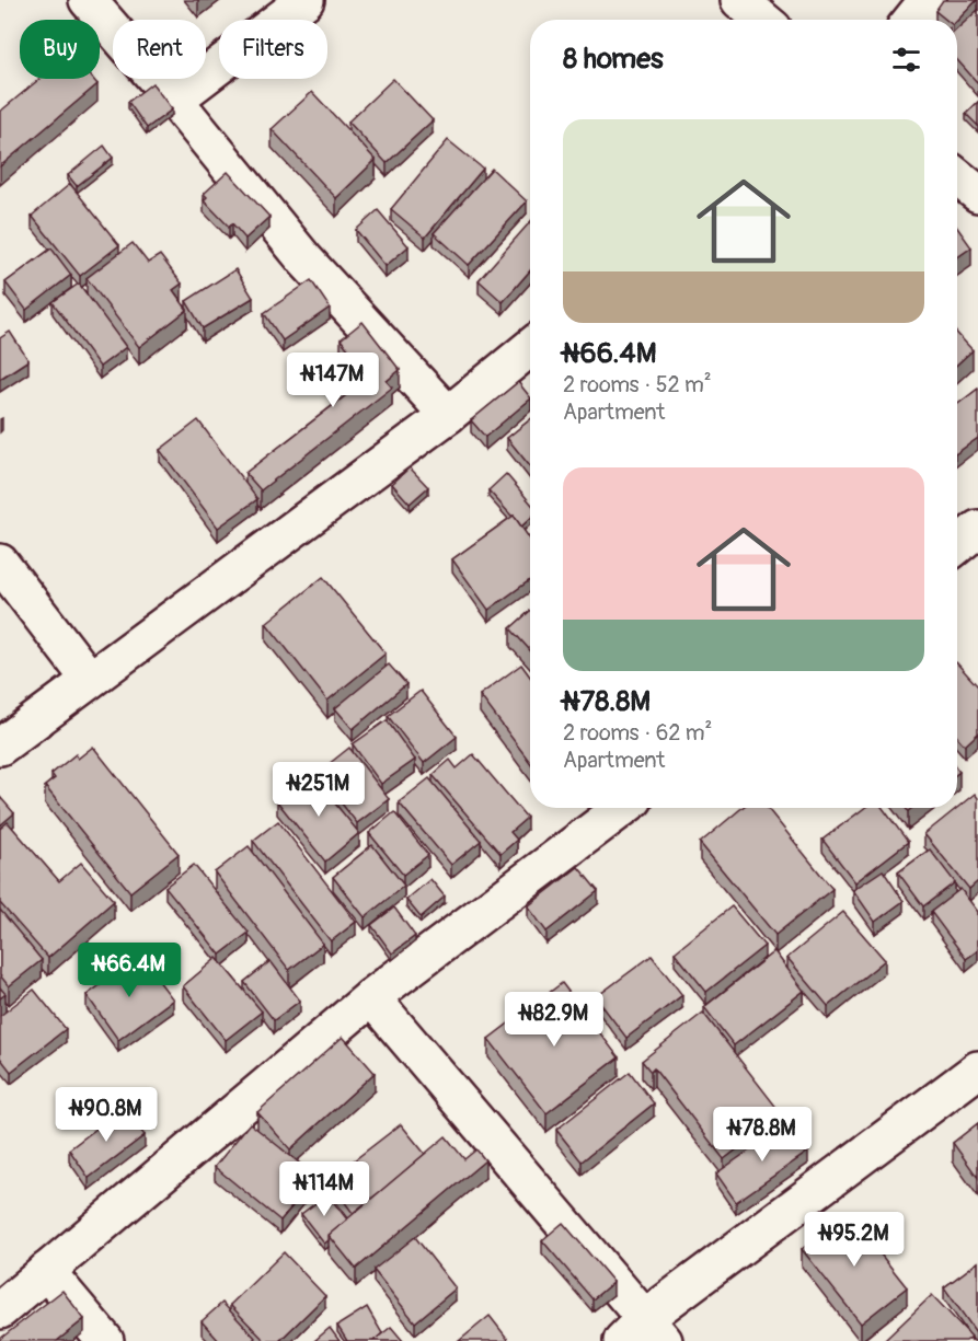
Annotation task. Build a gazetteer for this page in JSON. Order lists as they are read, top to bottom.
{
  "page": {
    "chip": ["Buy", "Rent", "Filters"],
    "heading": "8 homes",
    "list": [
      {
        "name": "₦66.4M",
        "note": "2 rooms · 52 m² · Apartment"
      },
      {
        "name": "₦78.8M",
        "note": "2 rooms · 62 m² · Apartment"
      }
    ],
    "price": [
      "₦147M",
      "₦251M",
      "₦66.4M",
      "₦82.9M",
      "₦90.8M",
      "₦78.8M",
      "₦114M",
      "₦95.2M"
    ]
  }
}
